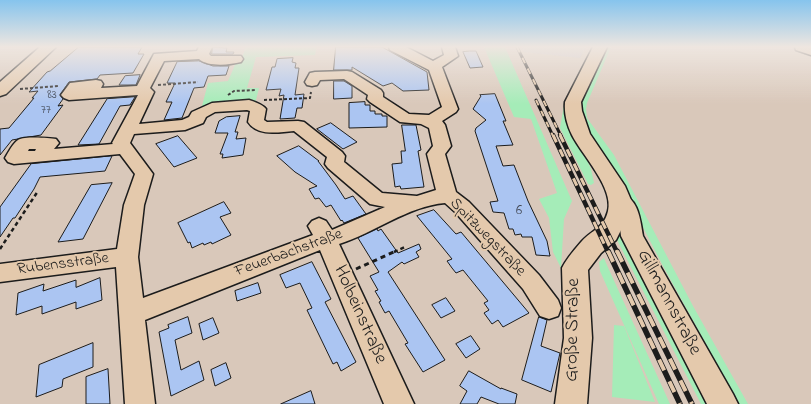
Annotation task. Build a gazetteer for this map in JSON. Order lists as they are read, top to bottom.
{
  "streets": {
    "main road": ["Große Straße"],
    "street": [
      "Spitzwegstraße",
      "Feuerbachstraße",
      "Rubensstraße",
      "Gillmannstraße",
      "Holbeinstraße"
    ]
  },
  "crossings": [
    ["Spitzwegstraße", "Feuerbachstraße"],
    ["Feuerbachstraße", "Holbeinstraße"],
    ["Gillmannstraße", "Große Straße"]
  ],
  "house_numbers": ["83", "77", "6"]
}
